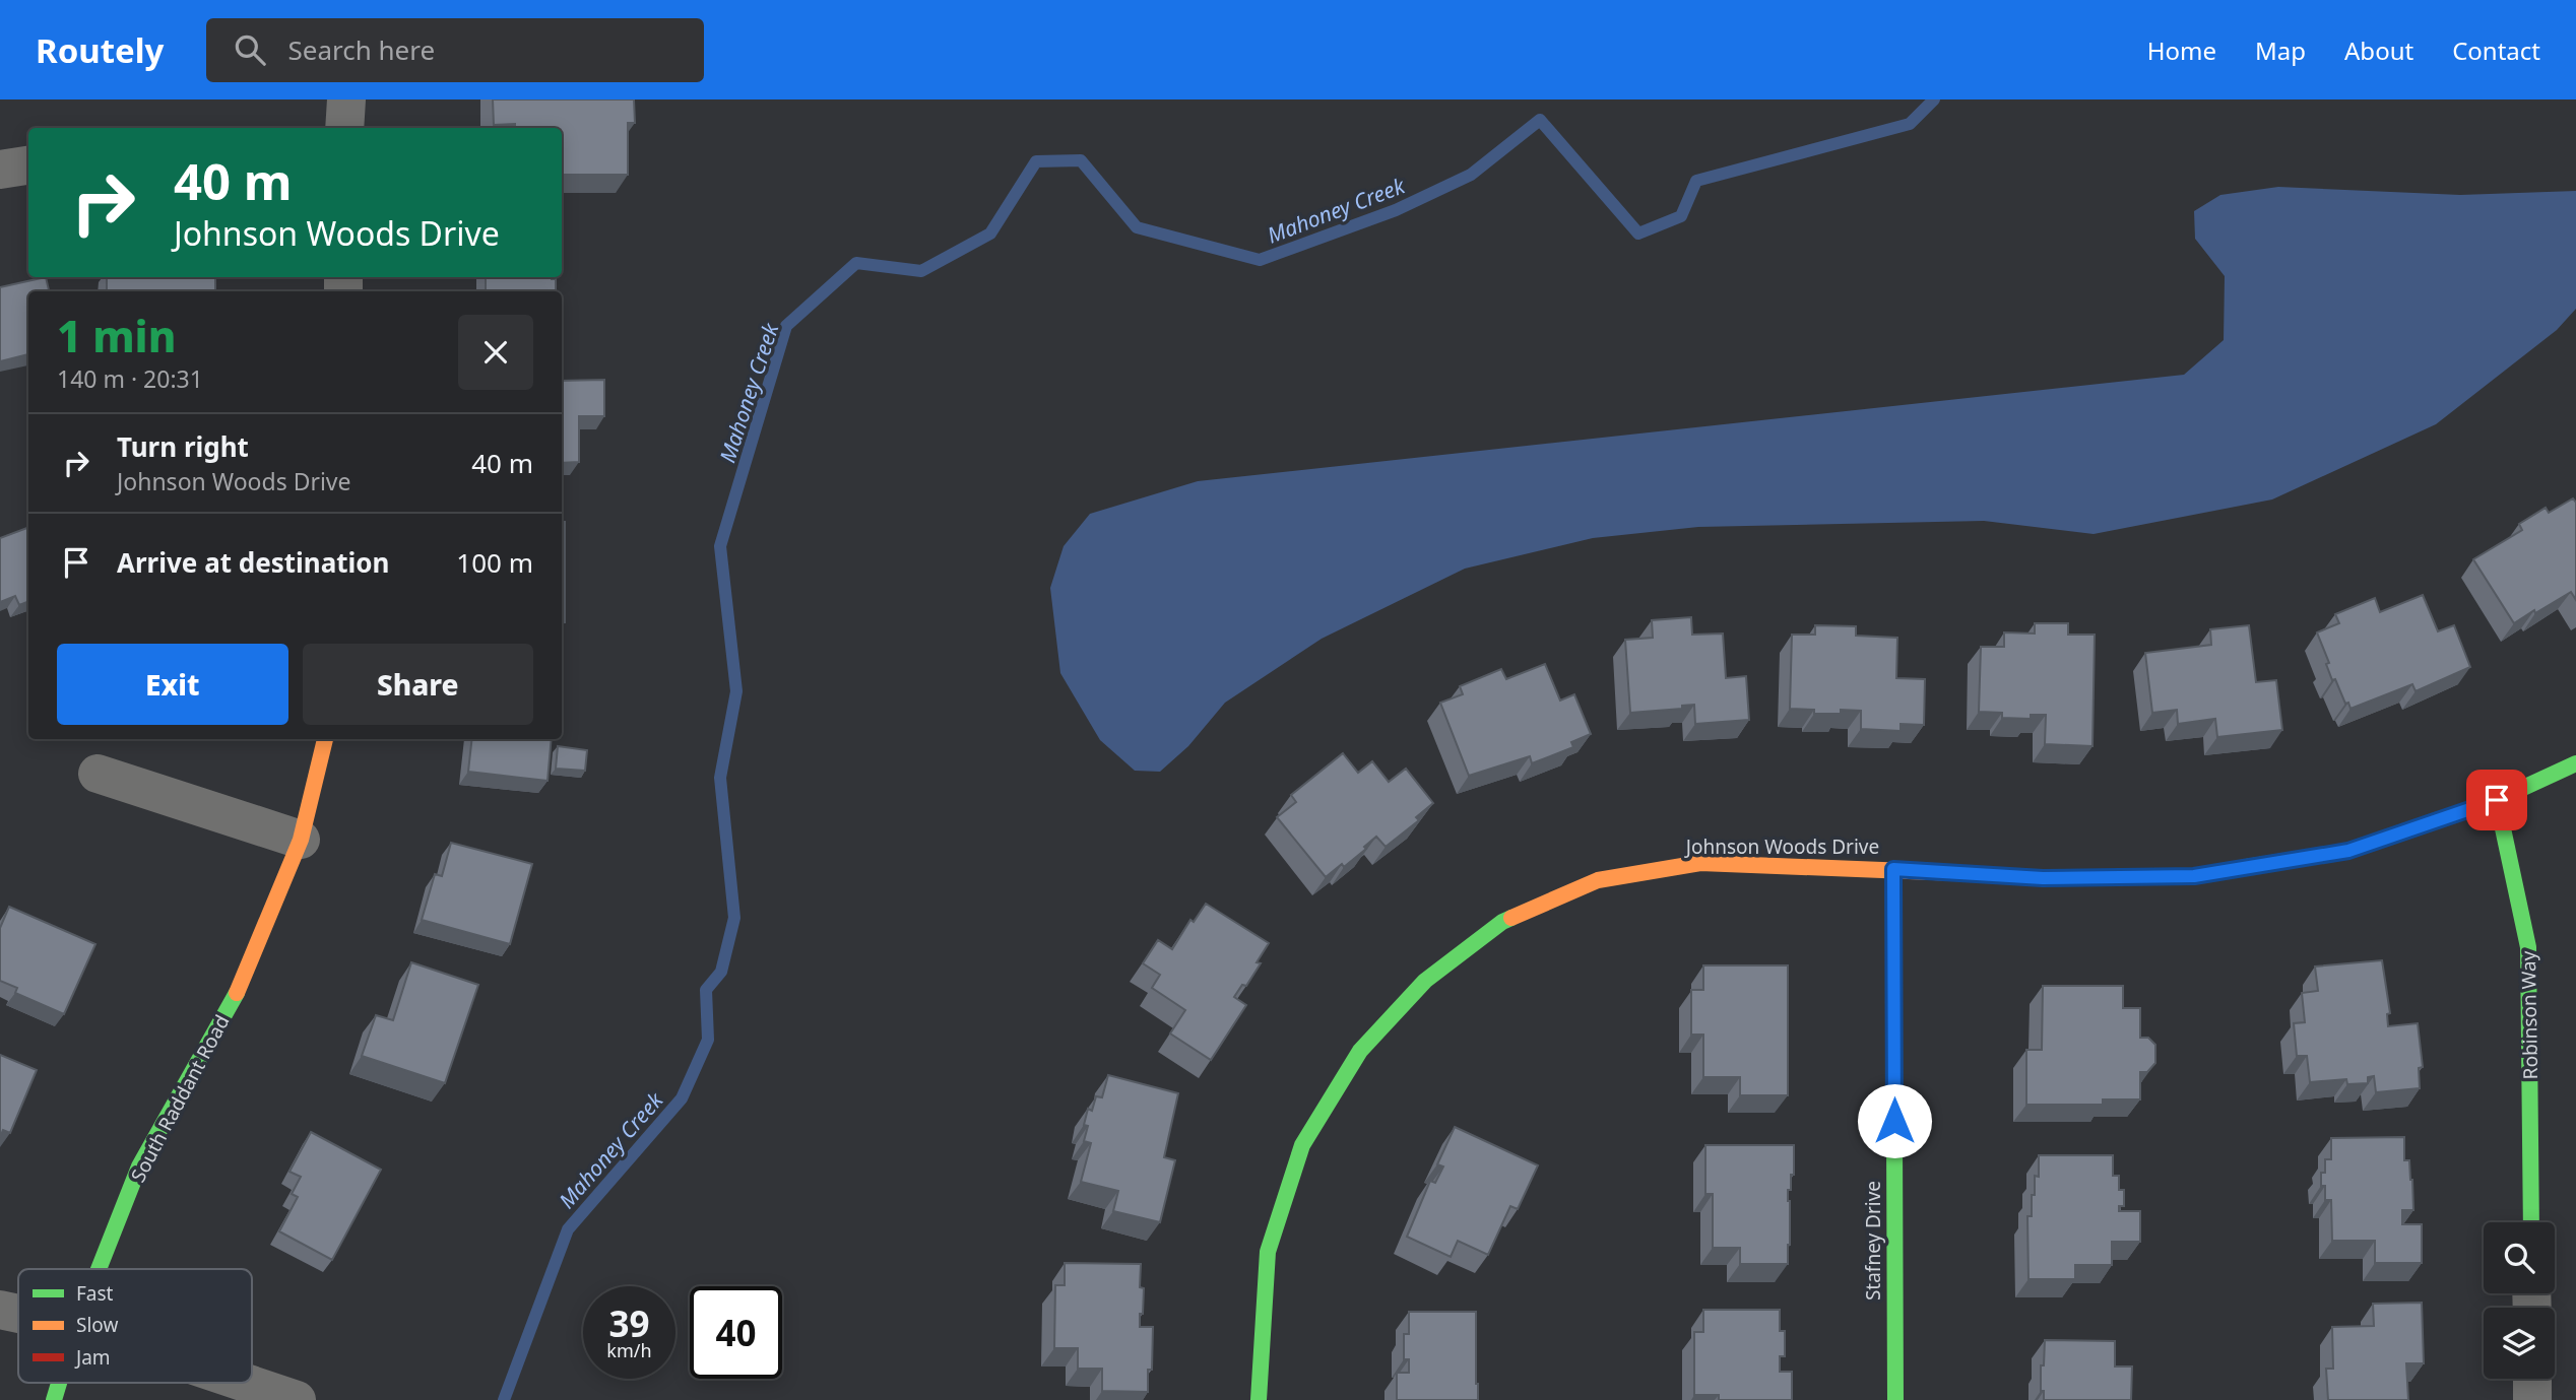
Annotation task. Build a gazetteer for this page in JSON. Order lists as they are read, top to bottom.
{
  "streets": {
    "street": [
      "Johnson Woods Drive",
      "Robinson Way",
      "South Raddant Road",
      "Stafney Drive"
    ]
  },
  "crossings": [
    ["Johnson Woods Drive", "Robinson Way"],
    ["Johnson Woods Drive", "Stafney Drive"]
  ],
  "water": ["Mahoney Creek"],
  "legend": ["Fast", "Slow", "Jam"],
  "page": {
    "header": "Routely",
    "search": "Search here",
    "nav": [
      "Home",
      "Map",
      "About",
      "Contact"
    ],
    "turn": ["40 m", "Johnson Woods Drive"],
    "heading": ["1 min", "140 m · 20:31"],
    "list": [
      {
        "name": "Turn right",
        "note": "Johnson Woods Drive",
        "value": "40 m"
      },
      {
        "name": "Arrive at destination",
        "value": "100 m"
      }
    ],
    "buttons": ["Exit", "Share"],
    "speed": "39 km/h",
    "limit": "40"
  }
}
